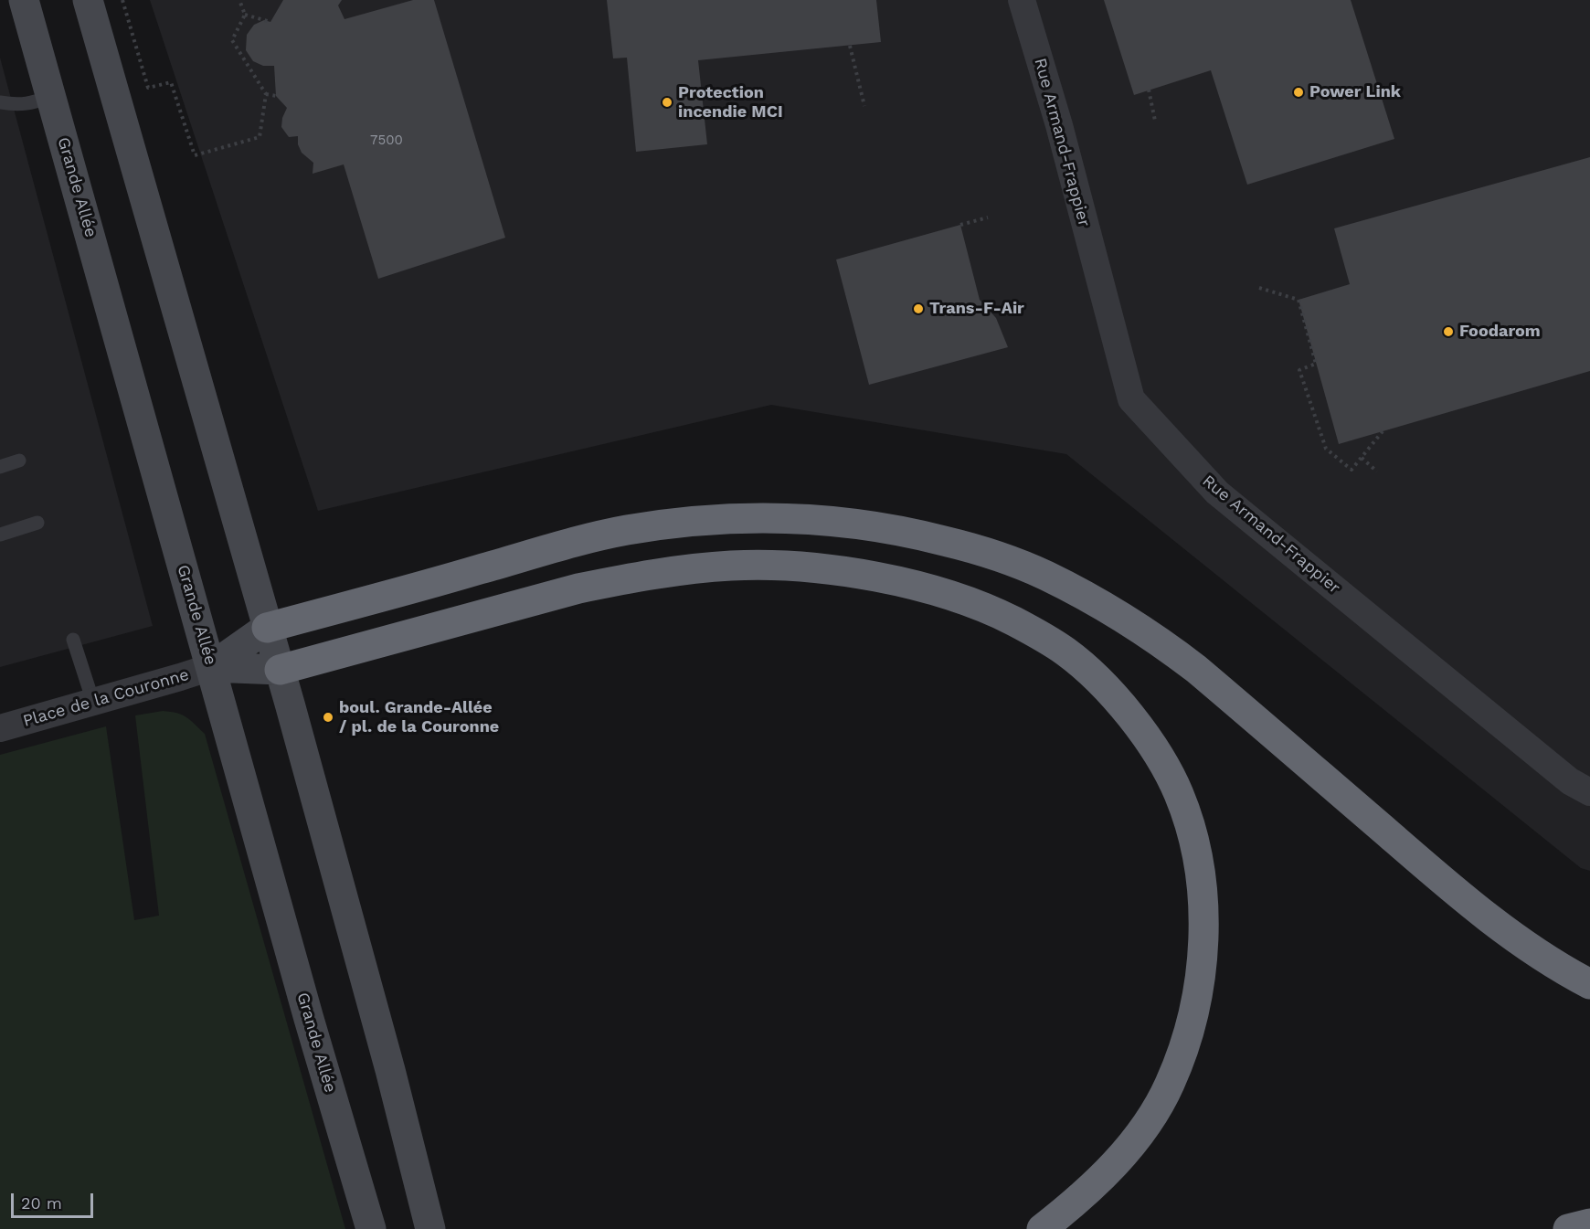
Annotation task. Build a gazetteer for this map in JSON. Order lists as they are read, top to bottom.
{
  "streets": {
    "main road": ["Grande Allée", "Place de la Couronne"],
    "street": ["Rue Armand-Frappier"]
  },
  "crossings": [
    ["Grande Allée", "Place de la Couronne"]
  ],
  "places": [
    "Power Link",
    "Protection incendie MCI",
    "Trans-F-Air",
    "Foodarom",
    "boul. Grande-Allée / pl. de la Couronne"
  ],
  "house_numbers": ["7500"],
  "scale_bar": "20 m"
}
